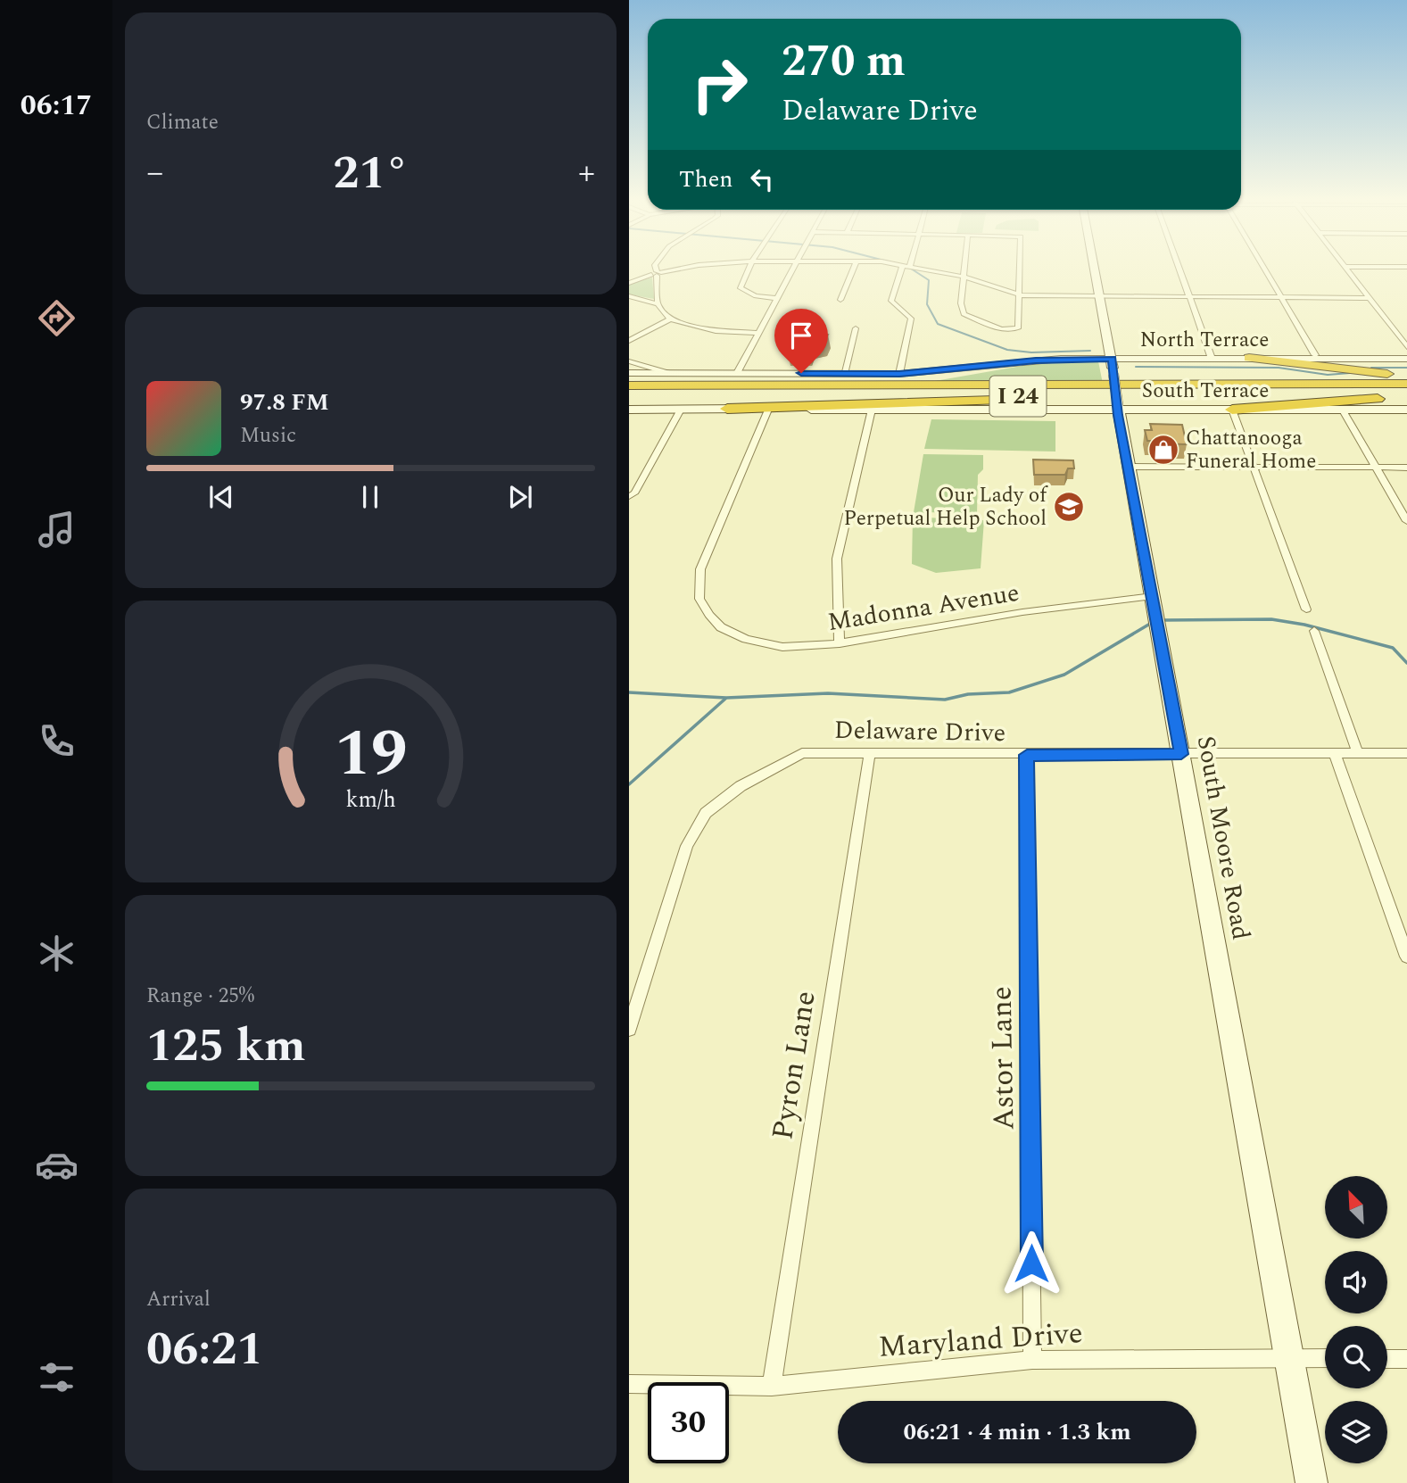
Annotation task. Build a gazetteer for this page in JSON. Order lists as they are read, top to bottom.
{
  "streets": {
    "highway": ["I 24"],
    "street": [
      "North Terrace",
      "South Terrace",
      "Madonna Avenue",
      "Delaware Drive",
      "South Moore Road",
      "Astor Lane",
      "Pyron Lane",
      "Maryland Drive"
    ]
  },
  "crossings": [
    ["North Terrace", "South Moore Road"],
    ["South Terrace", "Madonna Avenue"],
    ["South Terrace", "South Moore Road"],
    ["Madonna Avenue", "South Moore Road"],
    ["Delaware Drive", "South Moore Road"],
    ["Delaware Drive", "Astor Lane"],
    ["Delaware Drive", "Pyron Lane"],
    ["South Moore Road", "Maryland Drive"],
    ["Astor Lane", "Maryland Drive"],
    ["Pyron Lane", "Maryland Drive"]
  ],
  "places": {
    "shop": ["Chattanooga Funeral Home"],
    "school or university": ["Our Lady of Perpetual Help School"]
  },
  "north": "top left",
  "page": {
    "tabs": "06:17",
    "tile": [
      "Climate",
      ["Range · 25%", "125 km"],
      ["Arrival", "06:21"]
    ],
    "turn": ["270 m", "Delaware Drive"],
    "heat": ["−", "21°", "+"],
    "then": "Then",
    "song": ["97.8 FM", "Music"],
    "limit": "30",
    "trip": "06:21 · 4 min · 1.3 km",
    "gauge": ["19", "km/h"]
  }
}
